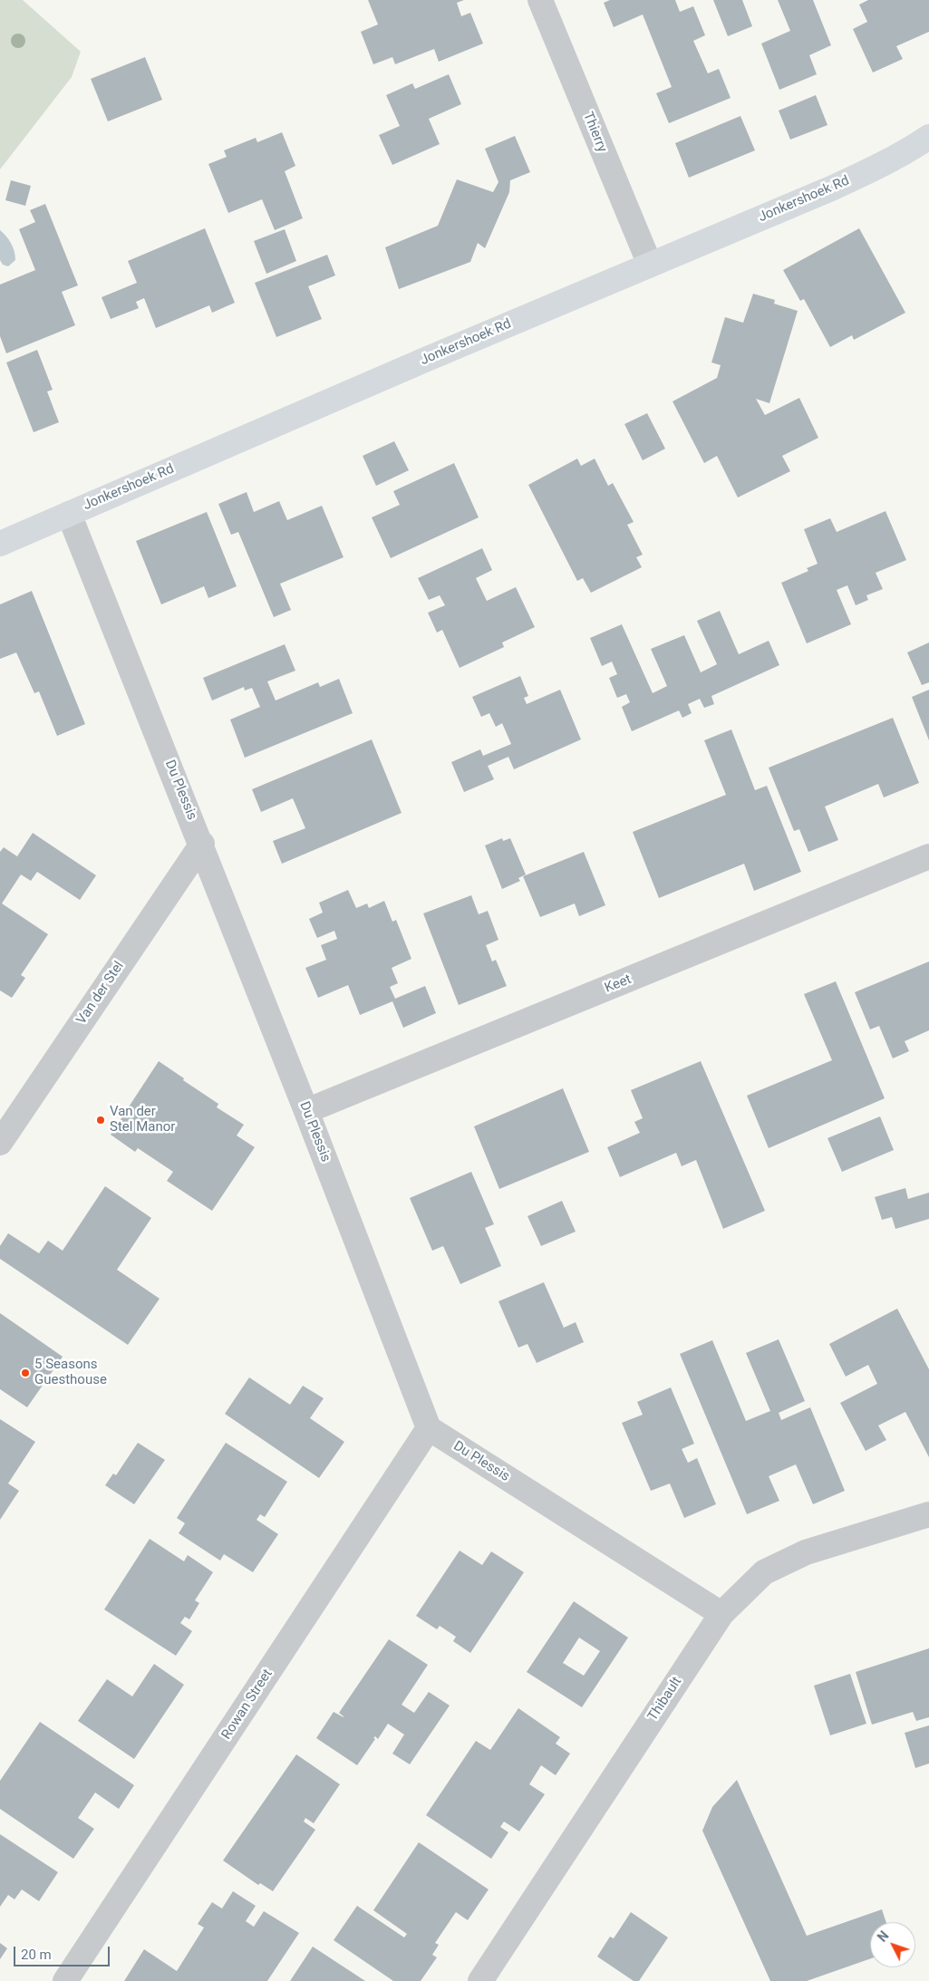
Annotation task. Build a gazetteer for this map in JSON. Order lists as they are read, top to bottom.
{
  "streets": {
    "street": [
      "Thierry",
      "Jonkershoek Rd",
      "Du Plessis",
      "Keet",
      "Van der Stel",
      "Thibault",
      "Rowan Street"
    ]
  },
  "crossings": [
    ["Thierry", "Jonkershoek Rd"],
    ["Jonkershoek Rd", "Du Plessis"],
    ["Du Plessis", "Keet"],
    ["Du Plessis", "Van der Stel"],
    ["Du Plessis", "Thibault"],
    ["Du Plessis", "Rowan Street"]
  ],
  "places": ["Van der Stel Manor", "5 Seasons Guesthouse"],
  "scale_bar": "20 m",
  "north": "top left"
}
